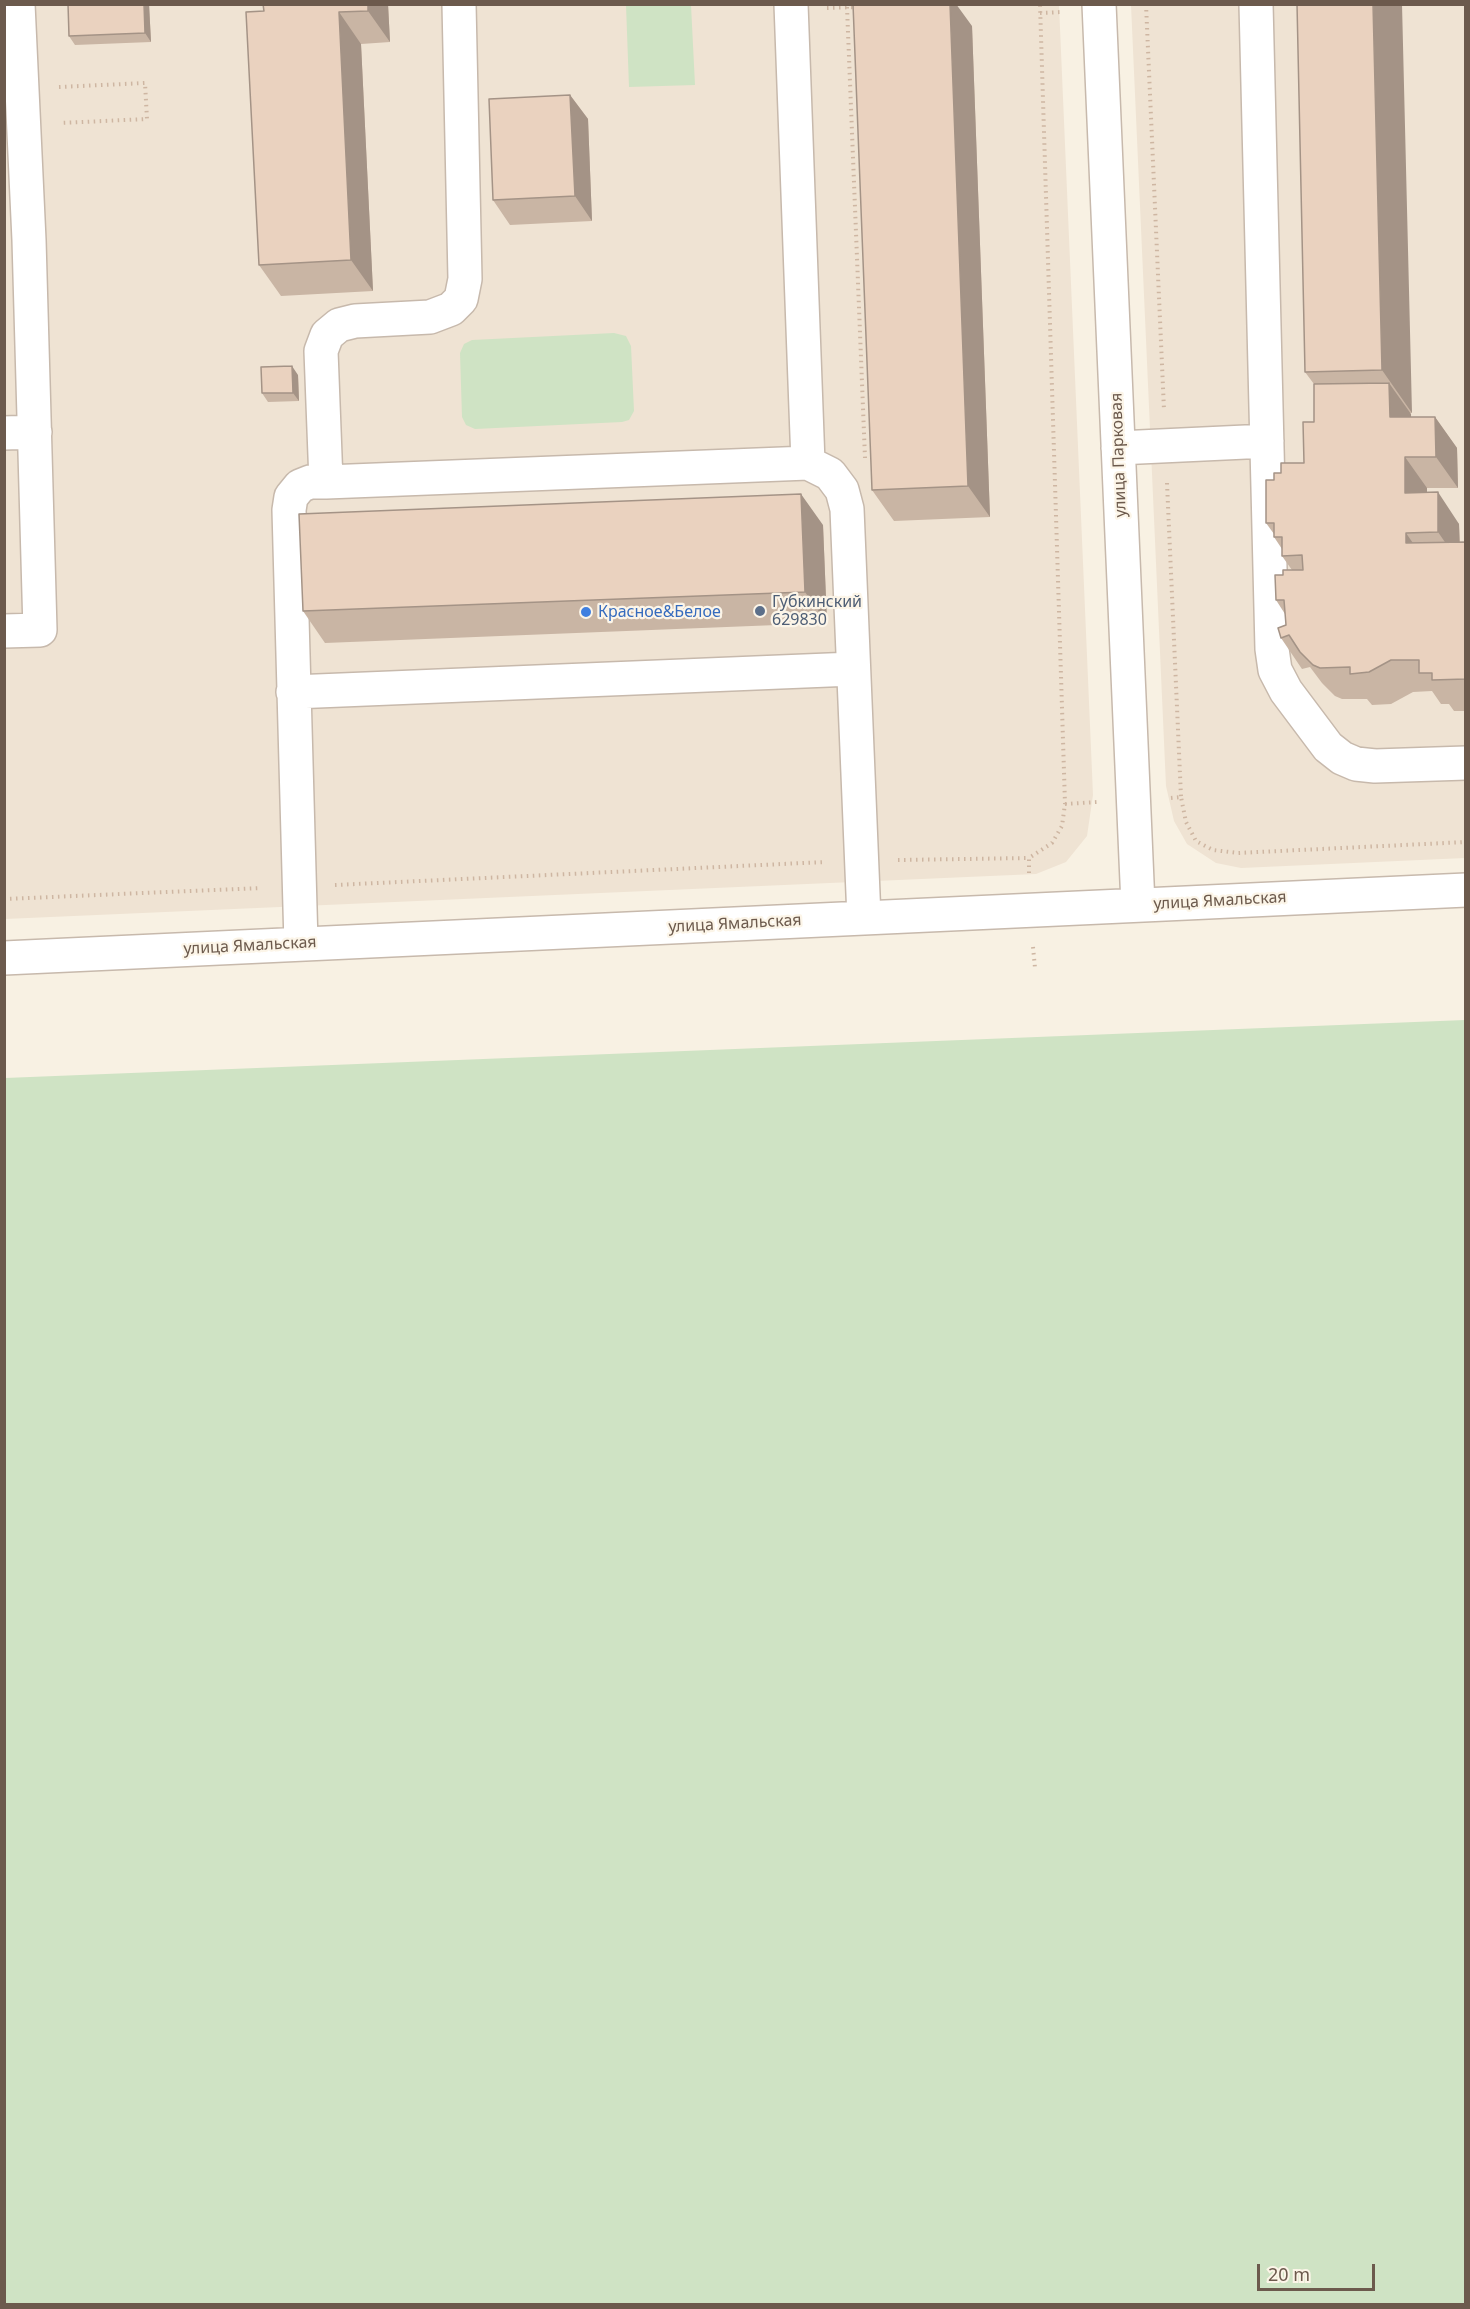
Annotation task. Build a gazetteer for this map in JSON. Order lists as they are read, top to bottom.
{
  "streets": {
    "street": ["улица Парковая", "улица Ямальская"]
  },
  "crossings": [
    ["улица Парковая", "улица Ямальская"]
  ],
  "places": ["Губкинский 629830", "Красное&Белое"],
  "scale_bar": "20 m"
}
